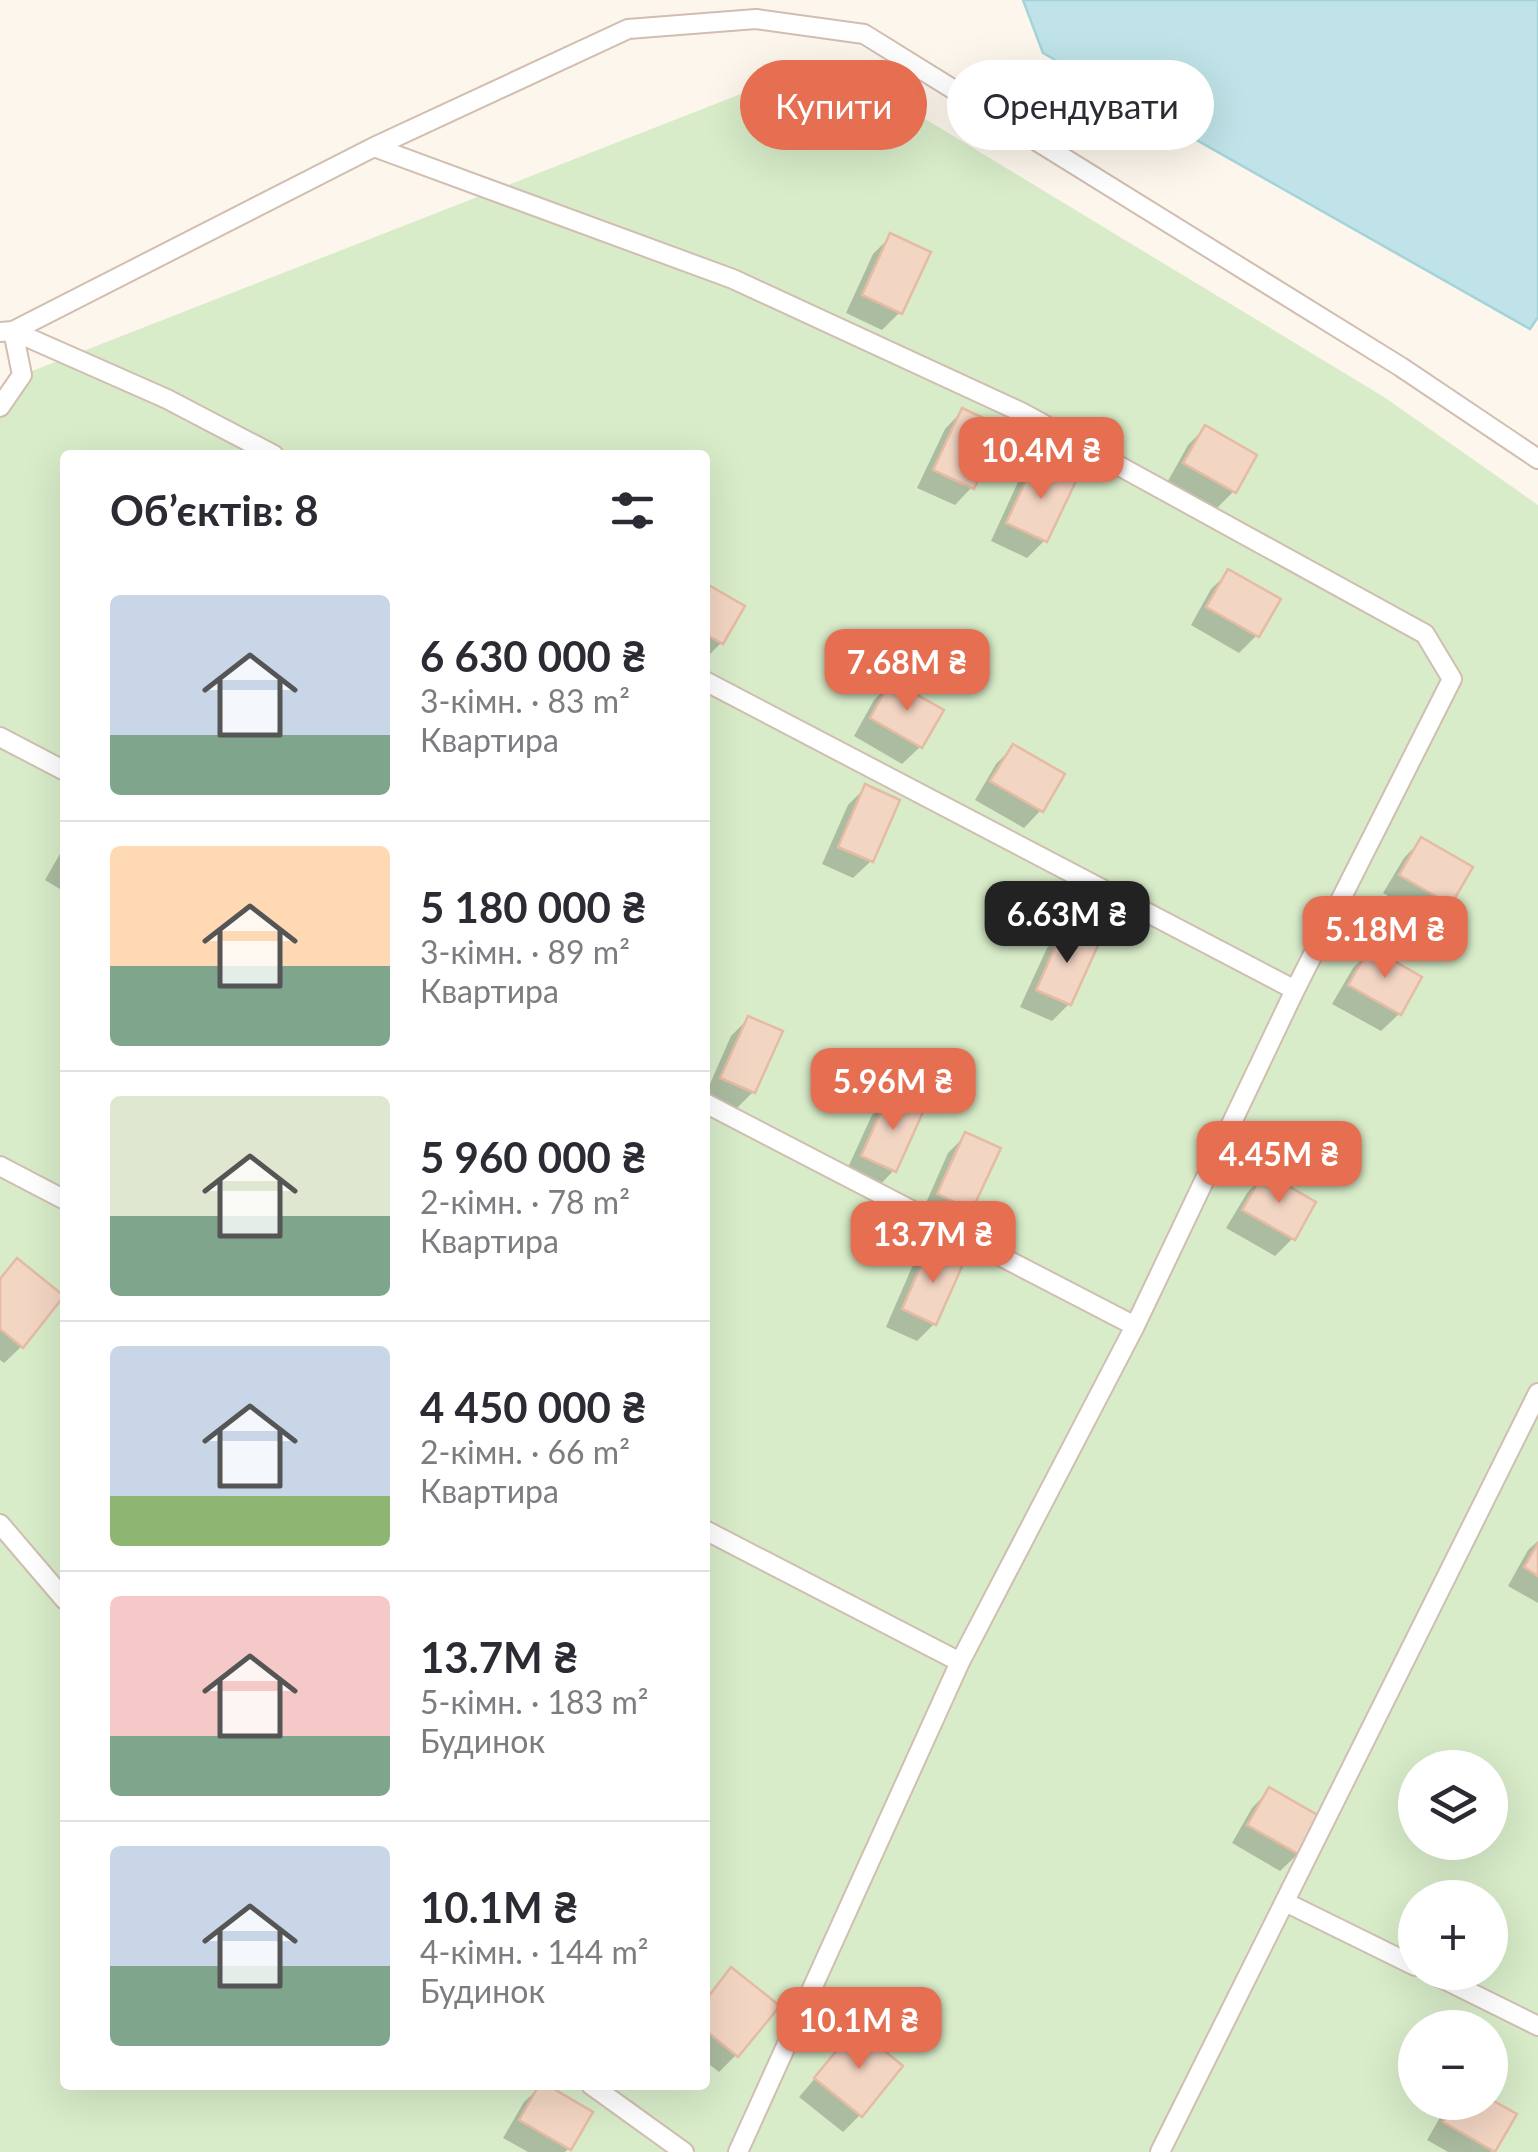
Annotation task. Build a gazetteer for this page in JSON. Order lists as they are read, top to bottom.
{
  "page": {
    "chip": ["Купити", "Орендувати"],
    "price": [
      "10.4M ₴",
      "7.68M ₴",
      "6.63M ₴",
      "5.18M ₴",
      "5.96M ₴",
      "4.45M ₴",
      "13.7M ₴",
      "10.1M ₴"
    ],
    "heading": "Об’єктів: 8",
    "list": [
      {
        "name": "6 630 000 ₴",
        "note": "3-кімн. · 83 m² · Квартира"
      },
      {
        "name": "5 180 000 ₴",
        "note": "3-кімн. · 89 m² · Квартира"
      },
      {
        "name": "5 960 000 ₴",
        "note": "2-кімн. · 78 m² · Квартира"
      },
      {
        "name": "4 450 000 ₴",
        "note": "2-кімн. · 66 m² · Квартира"
      },
      {
        "name": "13.7M ₴",
        "note": "5-кімн. · 183 m² · Будинок"
      },
      {
        "name": "10.1M ₴",
        "note": "4-кімн. · 144 m² · Будинок"
      }
    ],
    "map_buttons": ["+", "−"]
  }
}
